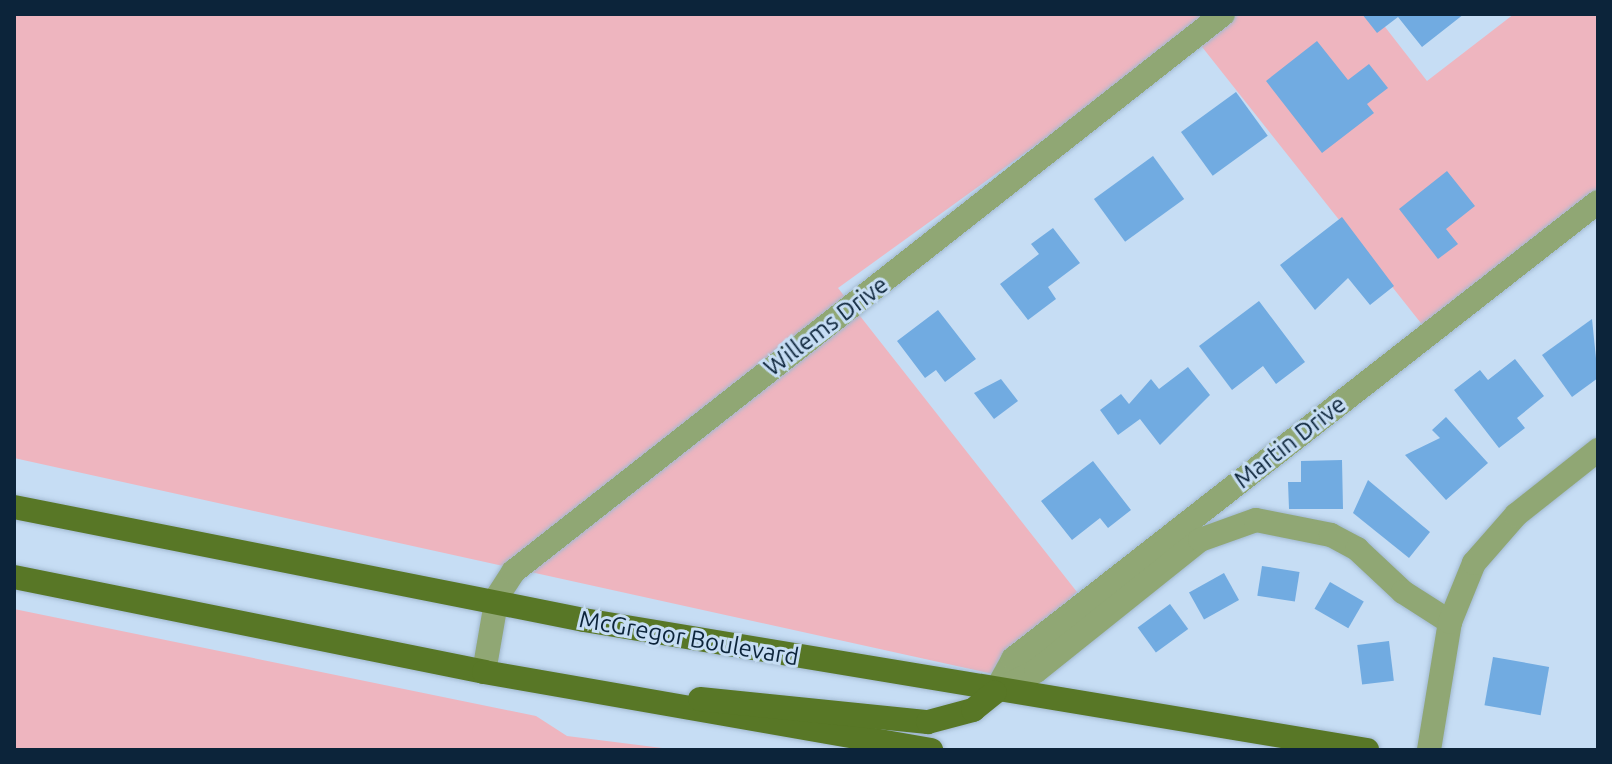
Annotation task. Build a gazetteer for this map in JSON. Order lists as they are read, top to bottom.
{
  "streets": {
    "main road": ["McGregor Boulevard"],
    "street": ["Willems Drive", "Martin Drive"]
  },
  "crossings": [
    ["Willems Drive", "McGregor Boulevard"],
    ["Martin Drive", "McGregor Boulevard"]
  ]
}
